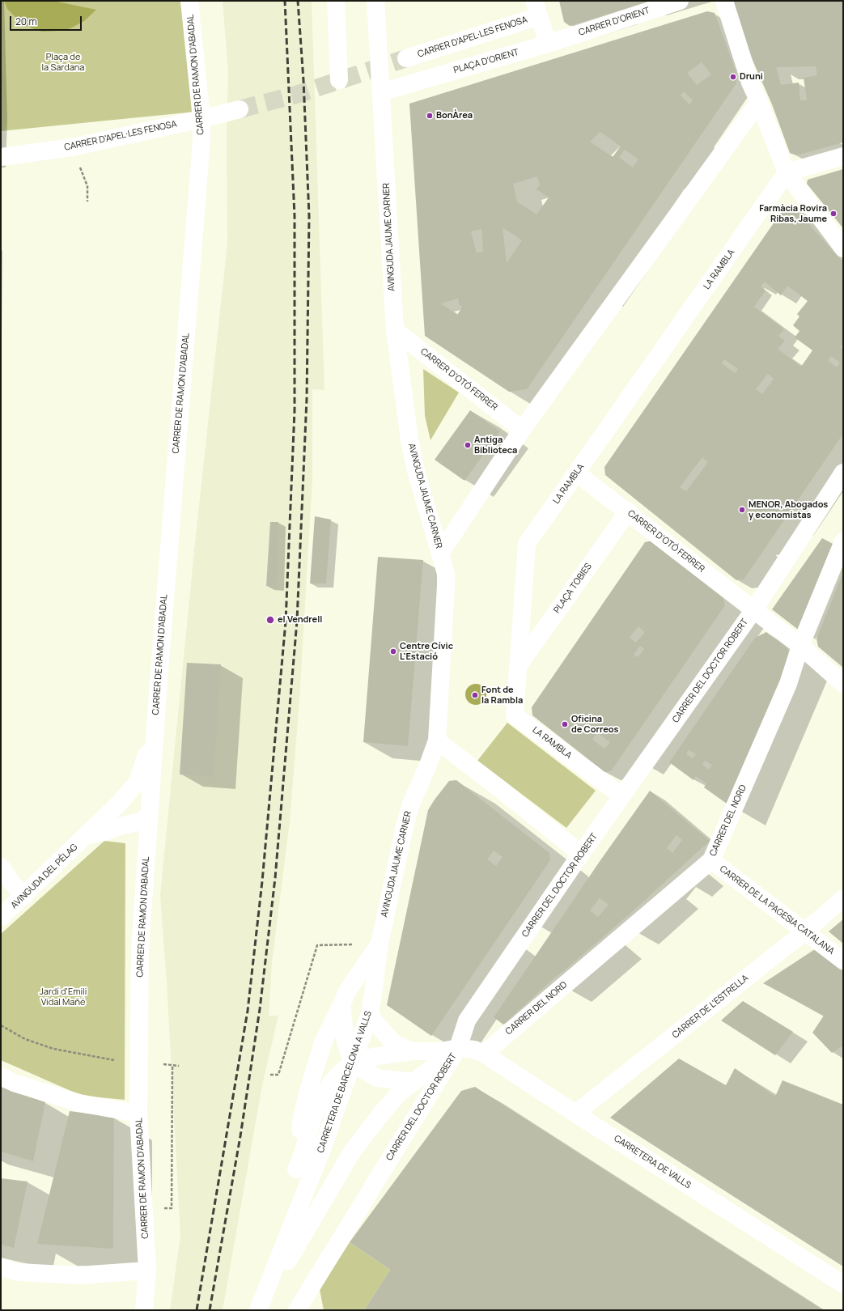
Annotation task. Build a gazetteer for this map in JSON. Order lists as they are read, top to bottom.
{
  "streets": {
    "street": [
      "CARRER D'ORIENT",
      "CARRER D'APEL·LES FENOSA",
      "PLAÇA D'ORIENT",
      "CARRER DE RAMON D'ABADAL",
      "AVINGUDA JAUME CARNER",
      "LA RAMBLA",
      "CARRER D'OTÓ FERRER",
      "PLAÇA TOBIES",
      "CARRER DEL DOCTOR ROBERT",
      "CARRER DEL NORD",
      "AVINGUDA DEL PÈLAG",
      "CARRER DE LA PAGESIA CATALANA",
      "CARRER DE L'ESTRELLA",
      "CARRETERA DE BARCELONA A VALLS",
      "CARRETERA DE VALLS"
    ]
  },
  "crossings": [
    ["CARRER D'ORIENT", "PLAÇA D'ORIENT"],
    ["CARRER D'APEL·LES FENOSA", "CARRER DE RAMON D'ABADAL"],
    ["PLAÇA D'ORIENT", "AVINGUDA JAUME CARNER"],
    ["CARRER DE RAMON D'ABADAL", "AVINGUDA DEL PÈLAG"],
    ["AVINGUDA JAUME CARNER", "CARRER D'OTÓ FERRER"],
    ["AVINGUDA JAUME CARNER", "CARRETERA DE BARCELONA A VALLS"],
    ["LA RAMBLA", "CARRER D'OTÓ FERRER"],
    ["LA RAMBLA", "PLAÇA TOBIES"],
    ["LA RAMBLA", "CARRER DEL DOCTOR ROBERT"],
    ["CARRER D'OTÓ FERRER", "PLAÇA TOBIES"],
    ["CARRER D'OTÓ FERRER", "CARRER DEL DOCTOR ROBERT"],
    ["CARRER D'OTÓ FERRER", "CARRER DEL NORD"],
    ["CARRER DEL DOCTOR ROBERT", "CARRETERA DE VALLS"],
    ["CARRER DEL NORD", "CARRER DE LA PAGESIA CATALANA"],
    ["CARRER DEL NORD", "CARRETERA DE VALLS"],
    ["CARRER DE LA PAGESIA CATALANA", "CARRER DE L'ESTRELLA"],
    ["CARRER DE L'ESTRELLA", "CARRETERA DE VALLS"]
  ],
  "parks": ["Plaça de la Sardana", "Jardí d'Emili Vidal Mañé"],
  "places": [
    "Druni",
    "BonÀrea",
    "Farmàcia Rovira Ribas, Jaume",
    "Antiga Biblioteca",
    "MENOR, Abogados y economistas",
    "el Vendrell",
    "Centre Cívic L'Estació",
    "Font de la Rambla",
    "Oficina de Correos"
  ],
  "scale_bar": "20 m"
}
